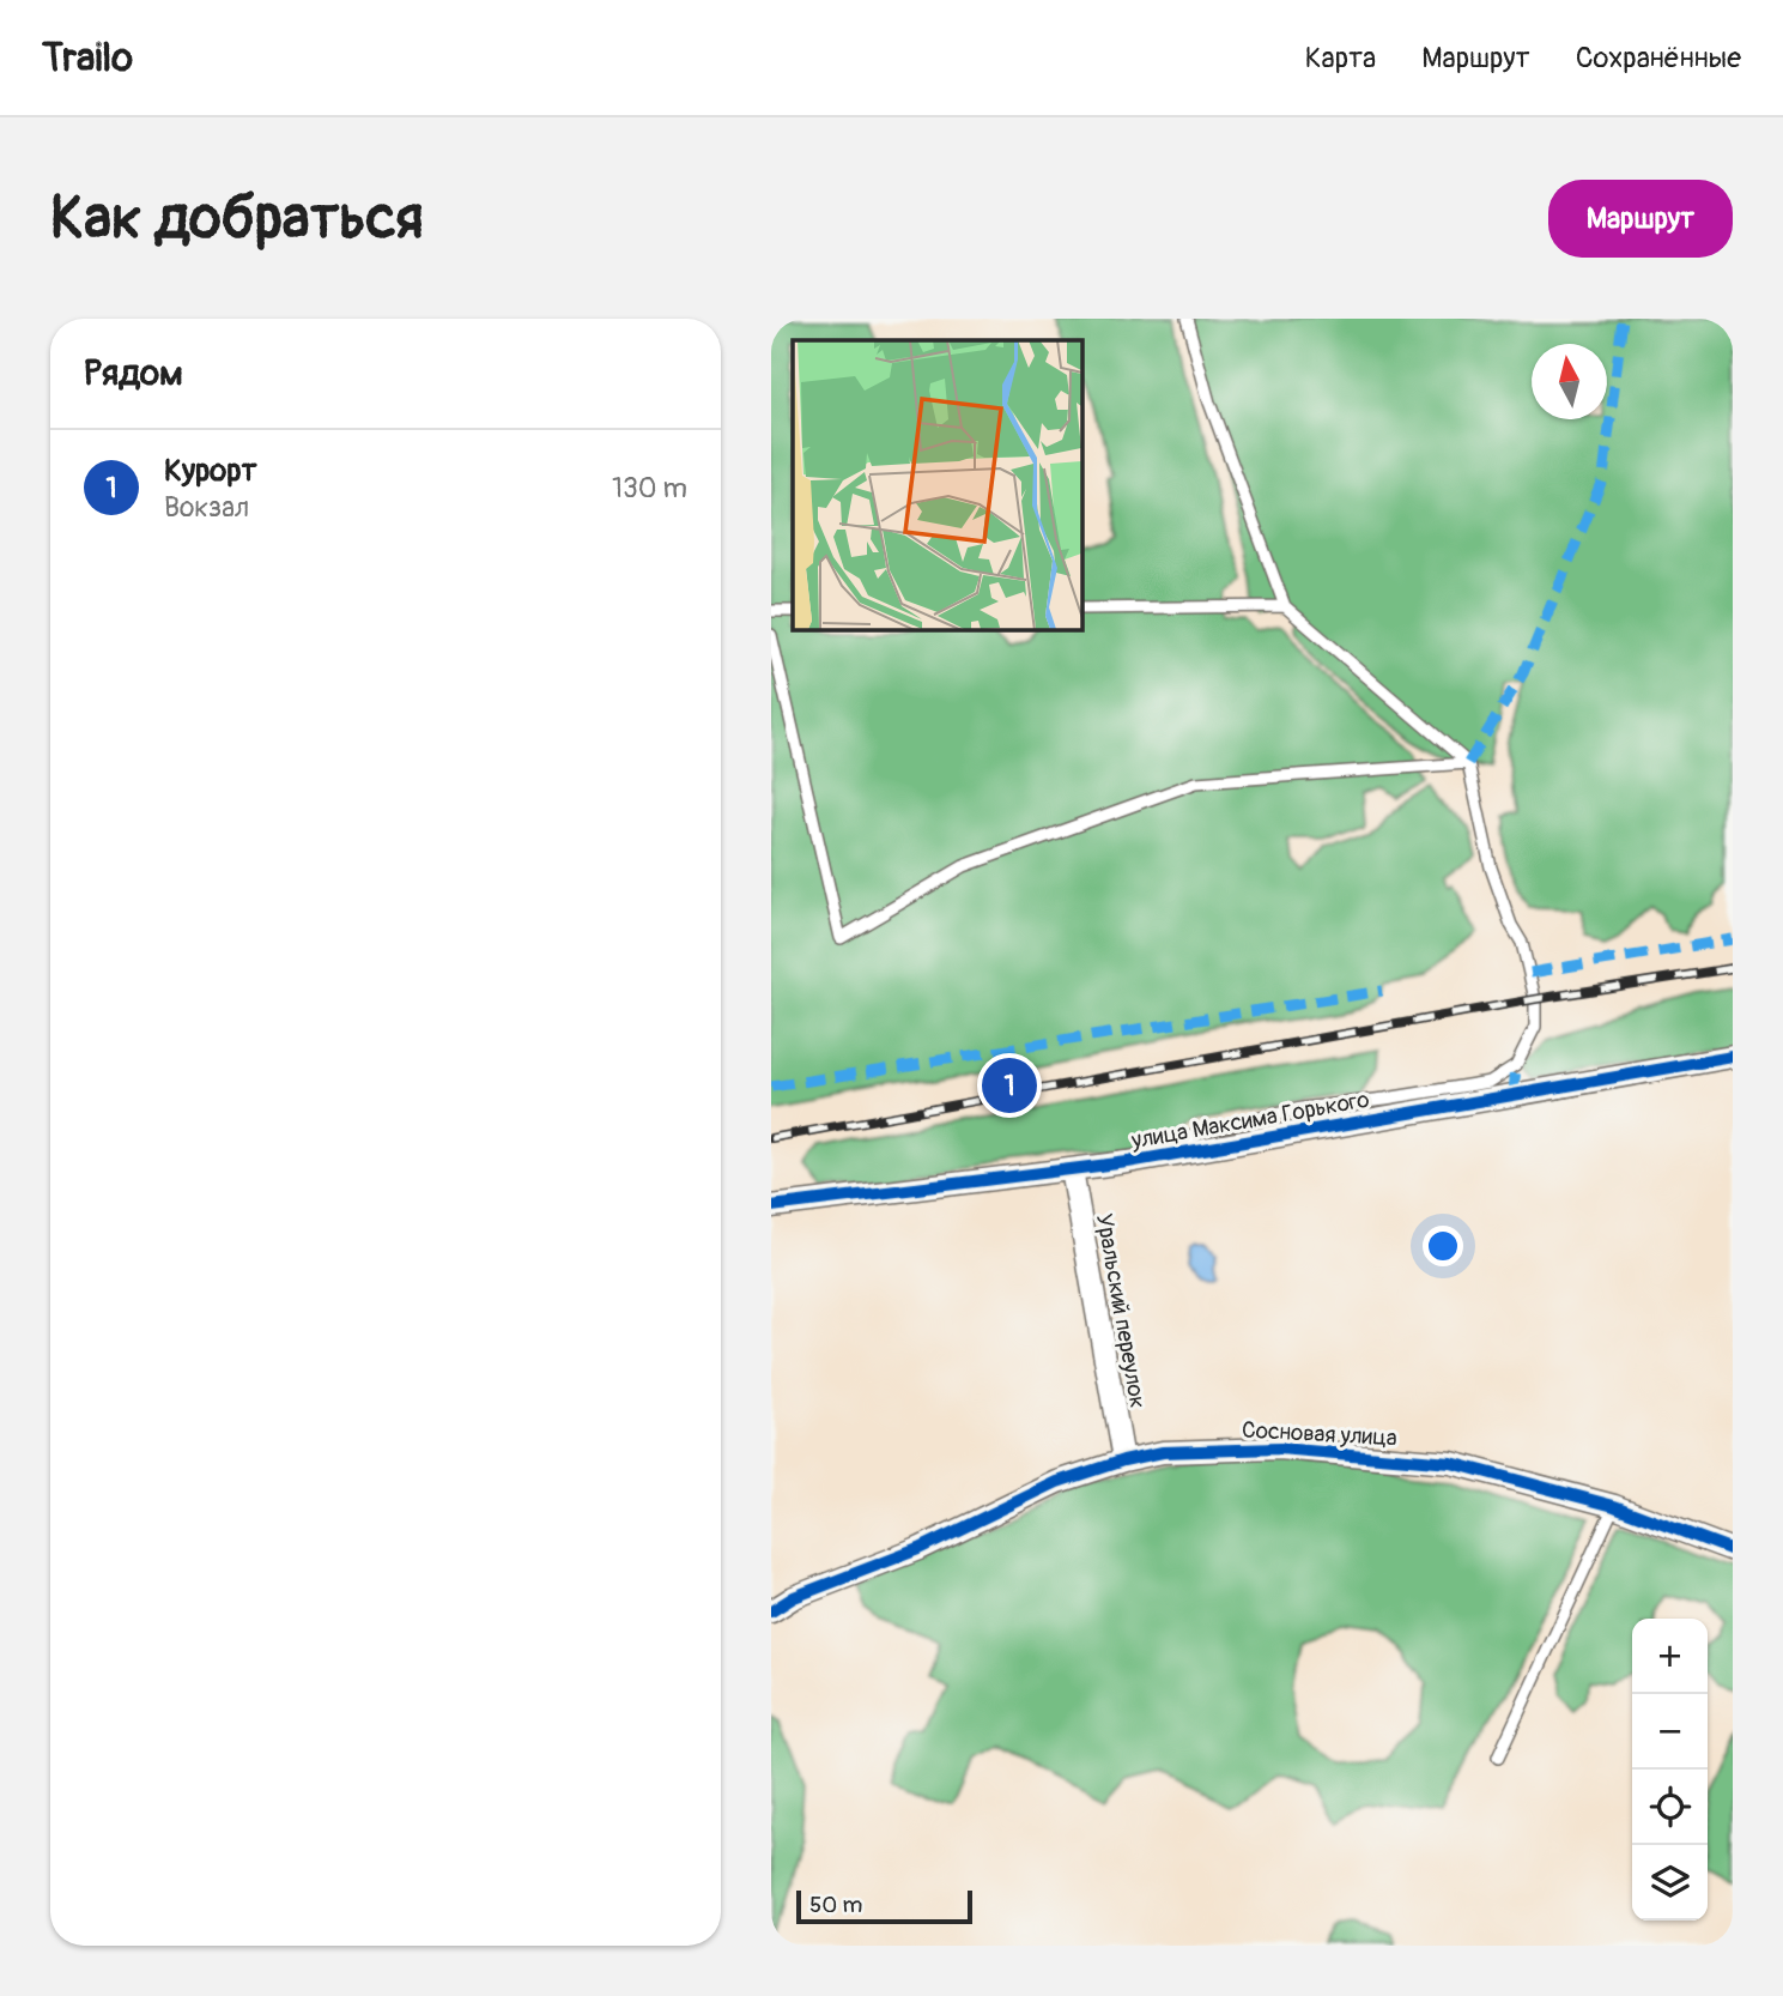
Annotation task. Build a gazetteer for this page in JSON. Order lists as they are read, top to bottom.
{
  "streets": {
    "street": ["улица Максима Горького", "Уральский переулок", "Сосновая улица"]
  },
  "crossings": [
    ["улица Максима Горького", "Уральский переулок"],
    ["Уральский переулок", "Сосновая улица"]
  ],
  "scale_bar": "50 m",
  "north": "top",
  "page": {
    "header": "Trailo",
    "nav": ["Карта", "Маршрут", "Сохранённые"],
    "buttons": "Маршрут",
    "title": "Как добраться",
    "heading": "Рядом",
    "list": [
      {
        "mark": "1",
        "name": "Курорт",
        "note": "Вокзал",
        "value": "130 m"
      }
    ],
    "pins": "1",
    "map_buttons": ["+", "−"],
    "scale": "50 m"
  }
}
